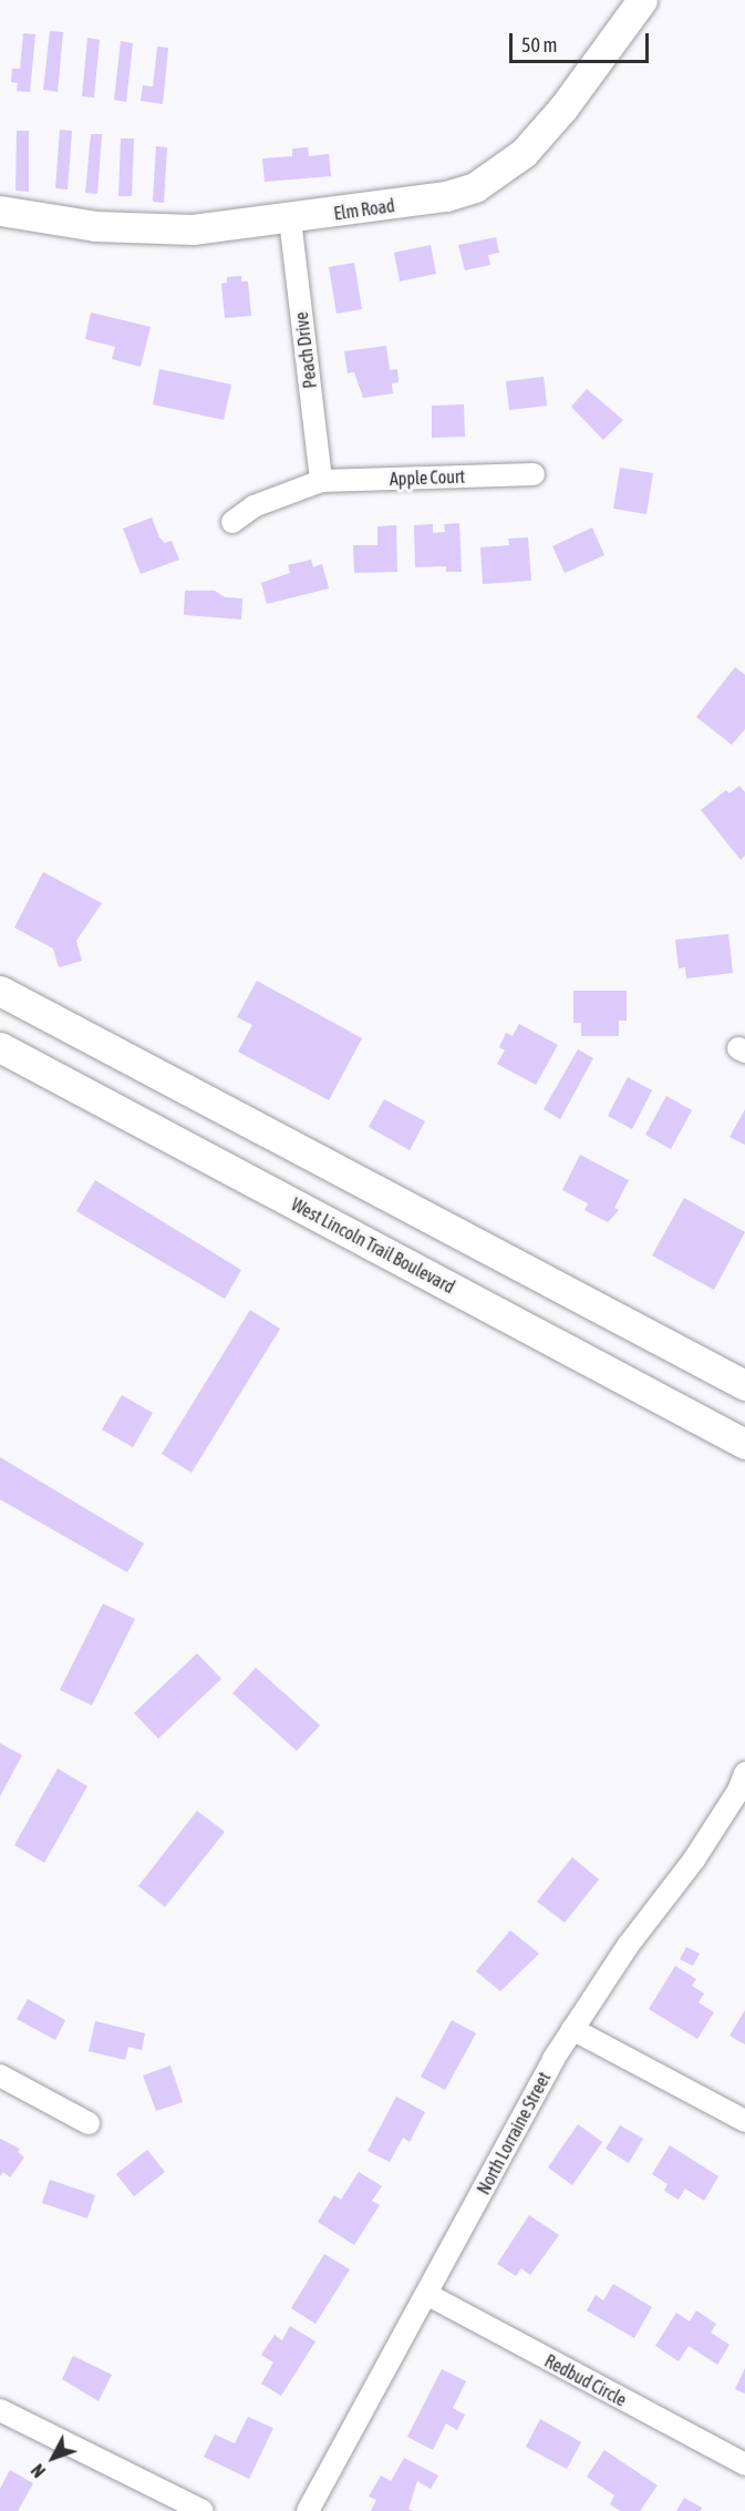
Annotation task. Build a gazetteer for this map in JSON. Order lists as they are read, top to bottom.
{
  "streets": {
    "main road": ["Elm Road", "West Lincoln Trail Boulevard"],
    "street": [
      "Peach Drive",
      "Apple Court",
      "North Lorraine Street",
      "Redbud Circle"
    ]
  },
  "crossings": [
    ["Elm Road", "Peach Drive"],
    ["Peach Drive", "Apple Court"],
    ["North Lorraine Street", "Redbud Circle"]
  ],
  "scale_bar": "50 m",
  "north": "bottom left"
}
